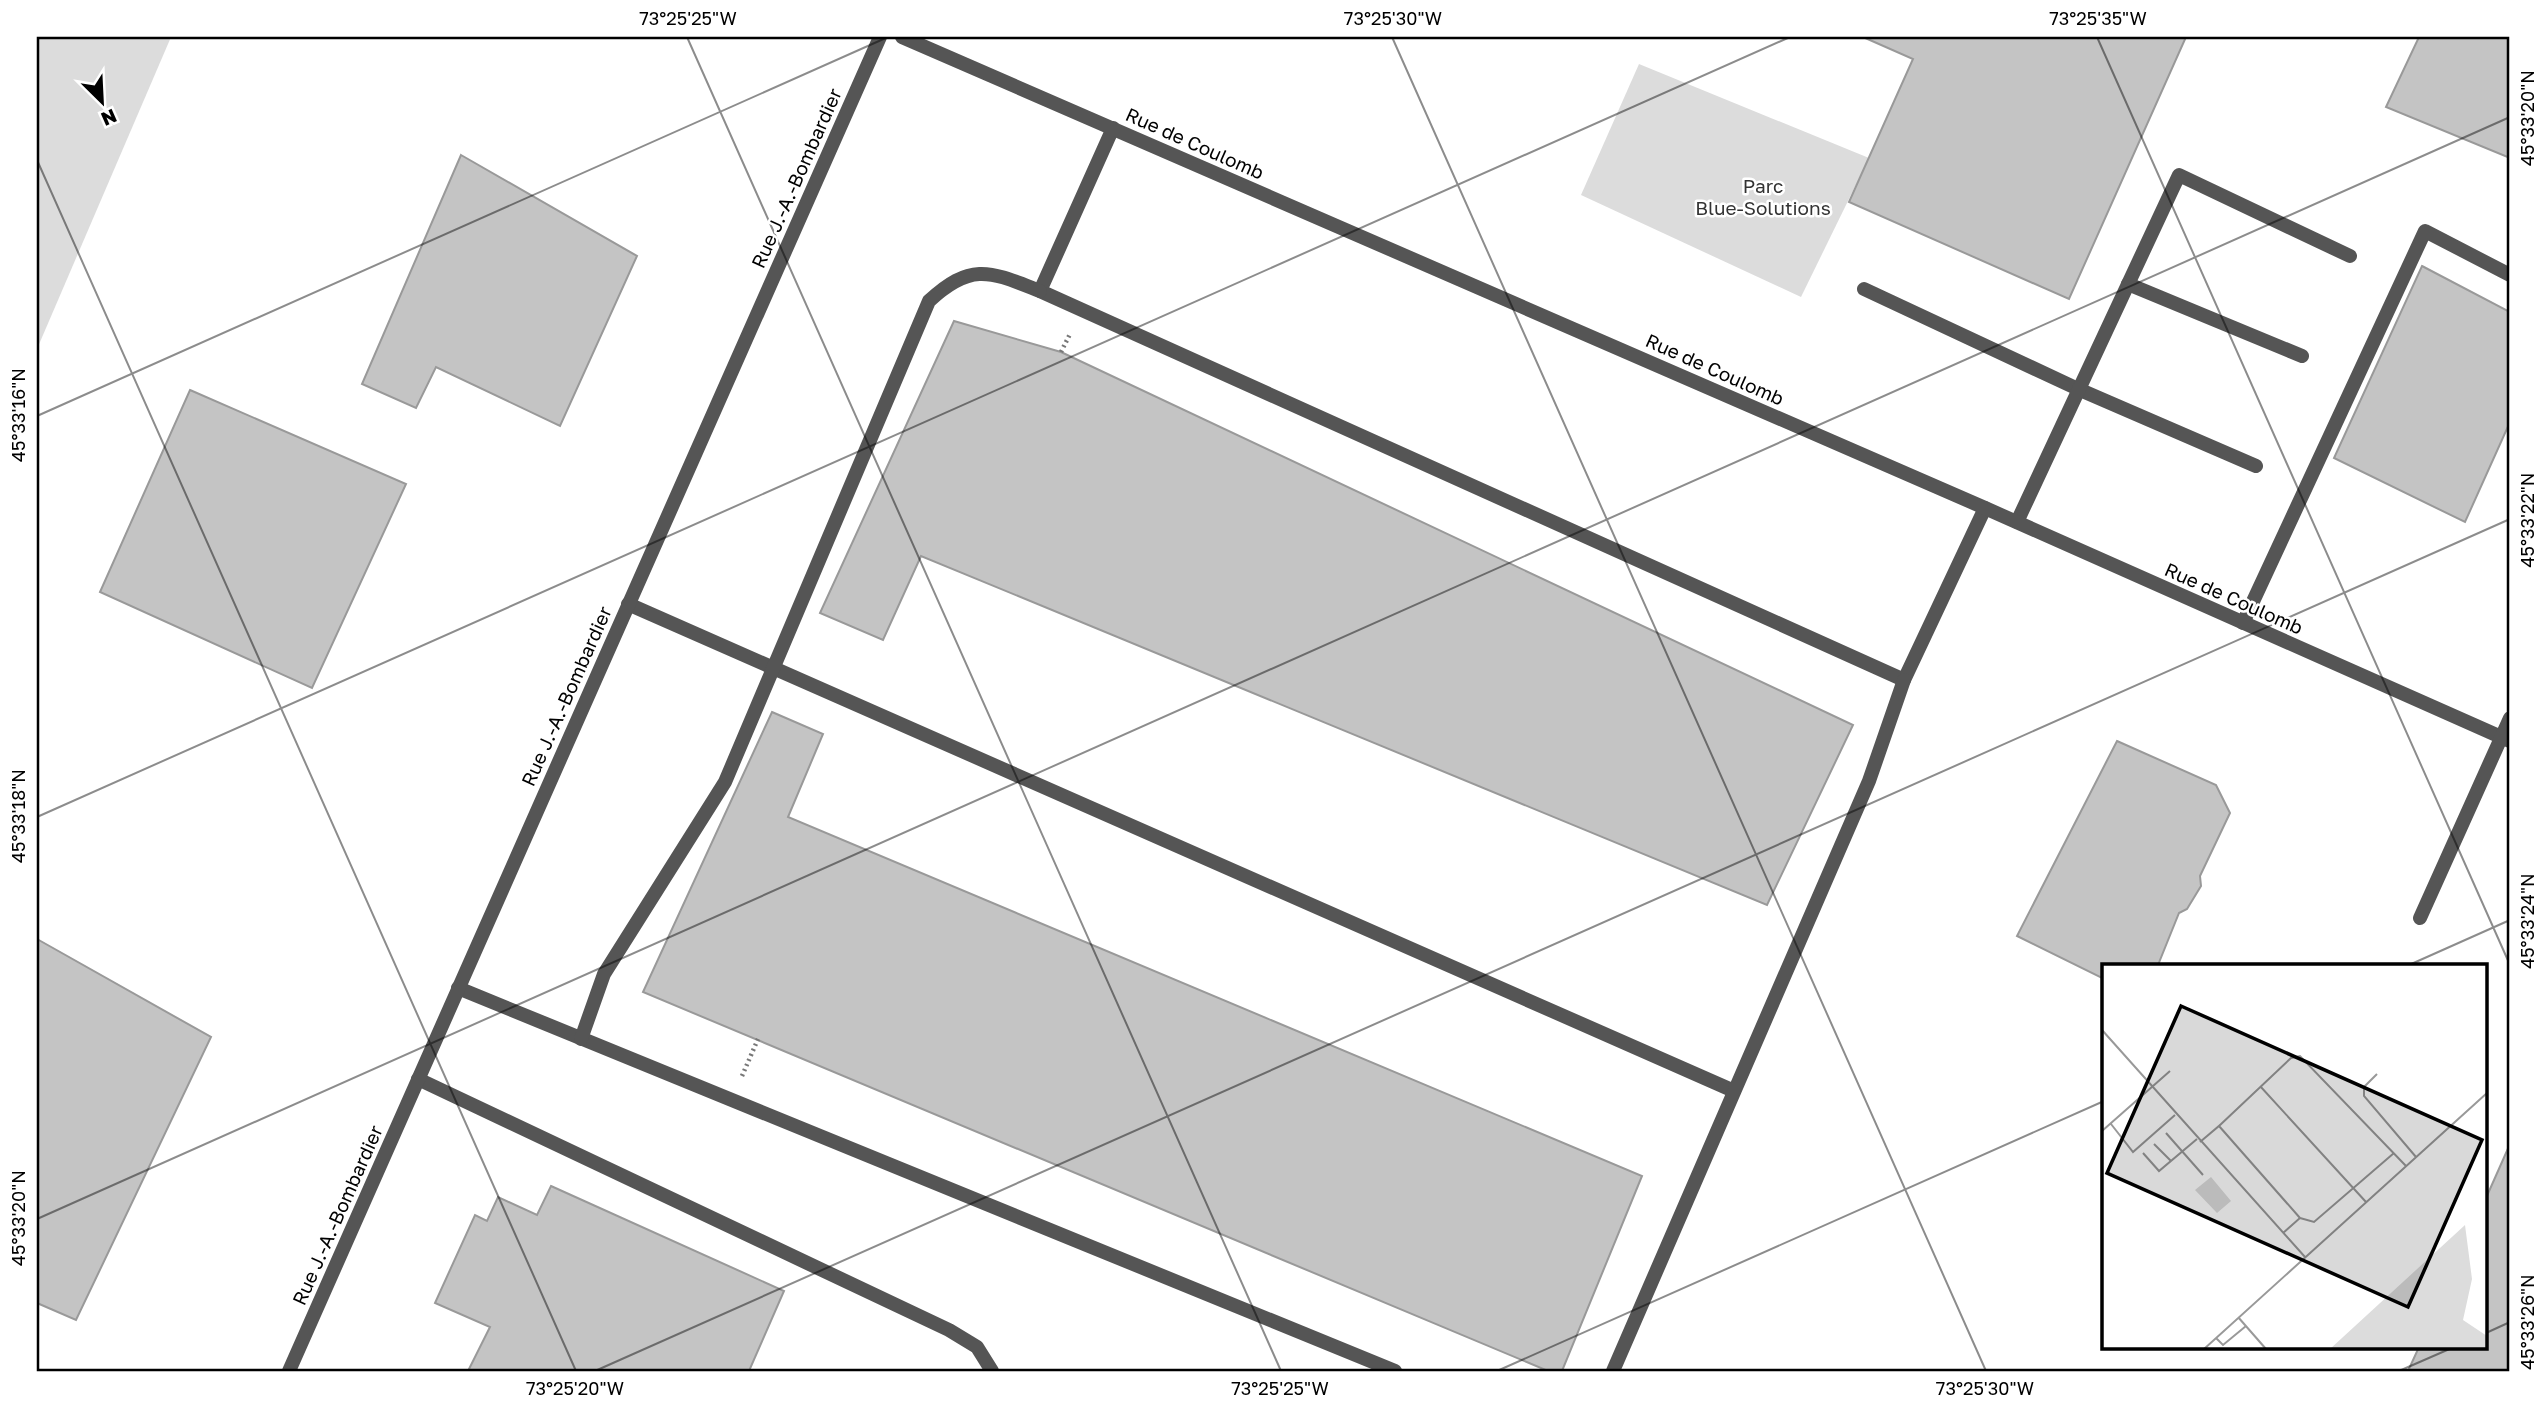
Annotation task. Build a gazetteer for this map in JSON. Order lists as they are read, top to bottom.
{
  "streets": {
    "street": ["Rue de Coulomb", "Rue J.-A.-Bombardier"]
  },
  "parks": ["Parc Blue-Solutions"],
  "north": "bottom right",
  "coordinates": [
    "73°25'25\"W",
    "73°25'30\"W",
    "73°25'35\"W",
    "45°33'20\"N",
    "45°33'16\"N",
    "45°33'22\"N",
    "45°33'18\"N",
    "45°33'24\"N",
    "45°33'26\"N",
    "73°25'20\"W"
  ]
}
